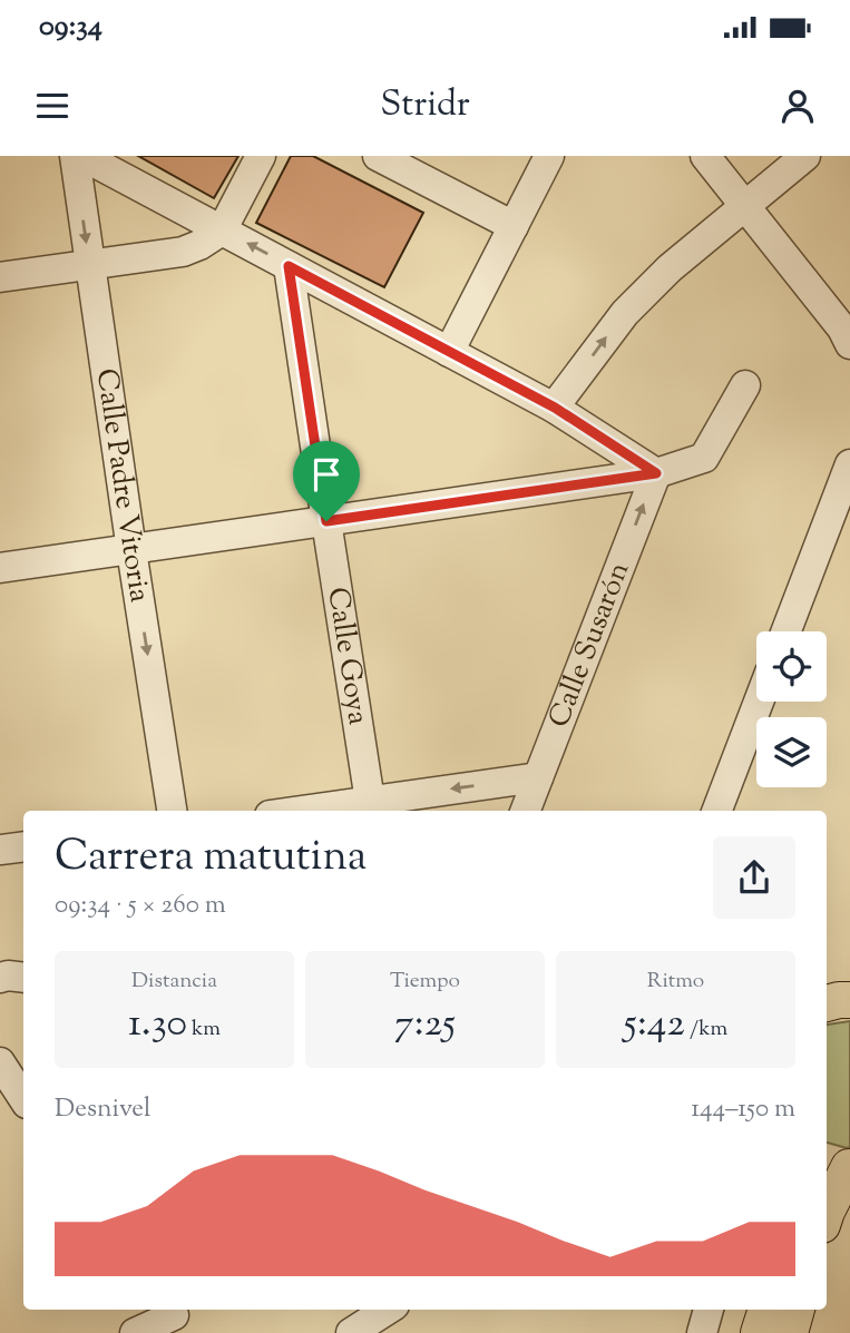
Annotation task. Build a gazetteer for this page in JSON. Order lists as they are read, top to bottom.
{
  "streets": {
    "street": ["Calle Padre Vitoria", "Calle Susarón", "Calle Goya"]
  },
  "one_way": ["Calle Padre Vitoria"],
  "page": {
    "status": "09:34",
    "header": "Stridr",
    "heading": ["Carrera matutina", "09:34 · 5 × 260 m"],
    "stats": [
      ["Distancia", "1.30 km"],
      ["Tiempo", "7:25"],
      ["Ritmo", "5:42 /km"]
    ],
    "chart": ["Desnivel", "144–150 m"]
  }
}
